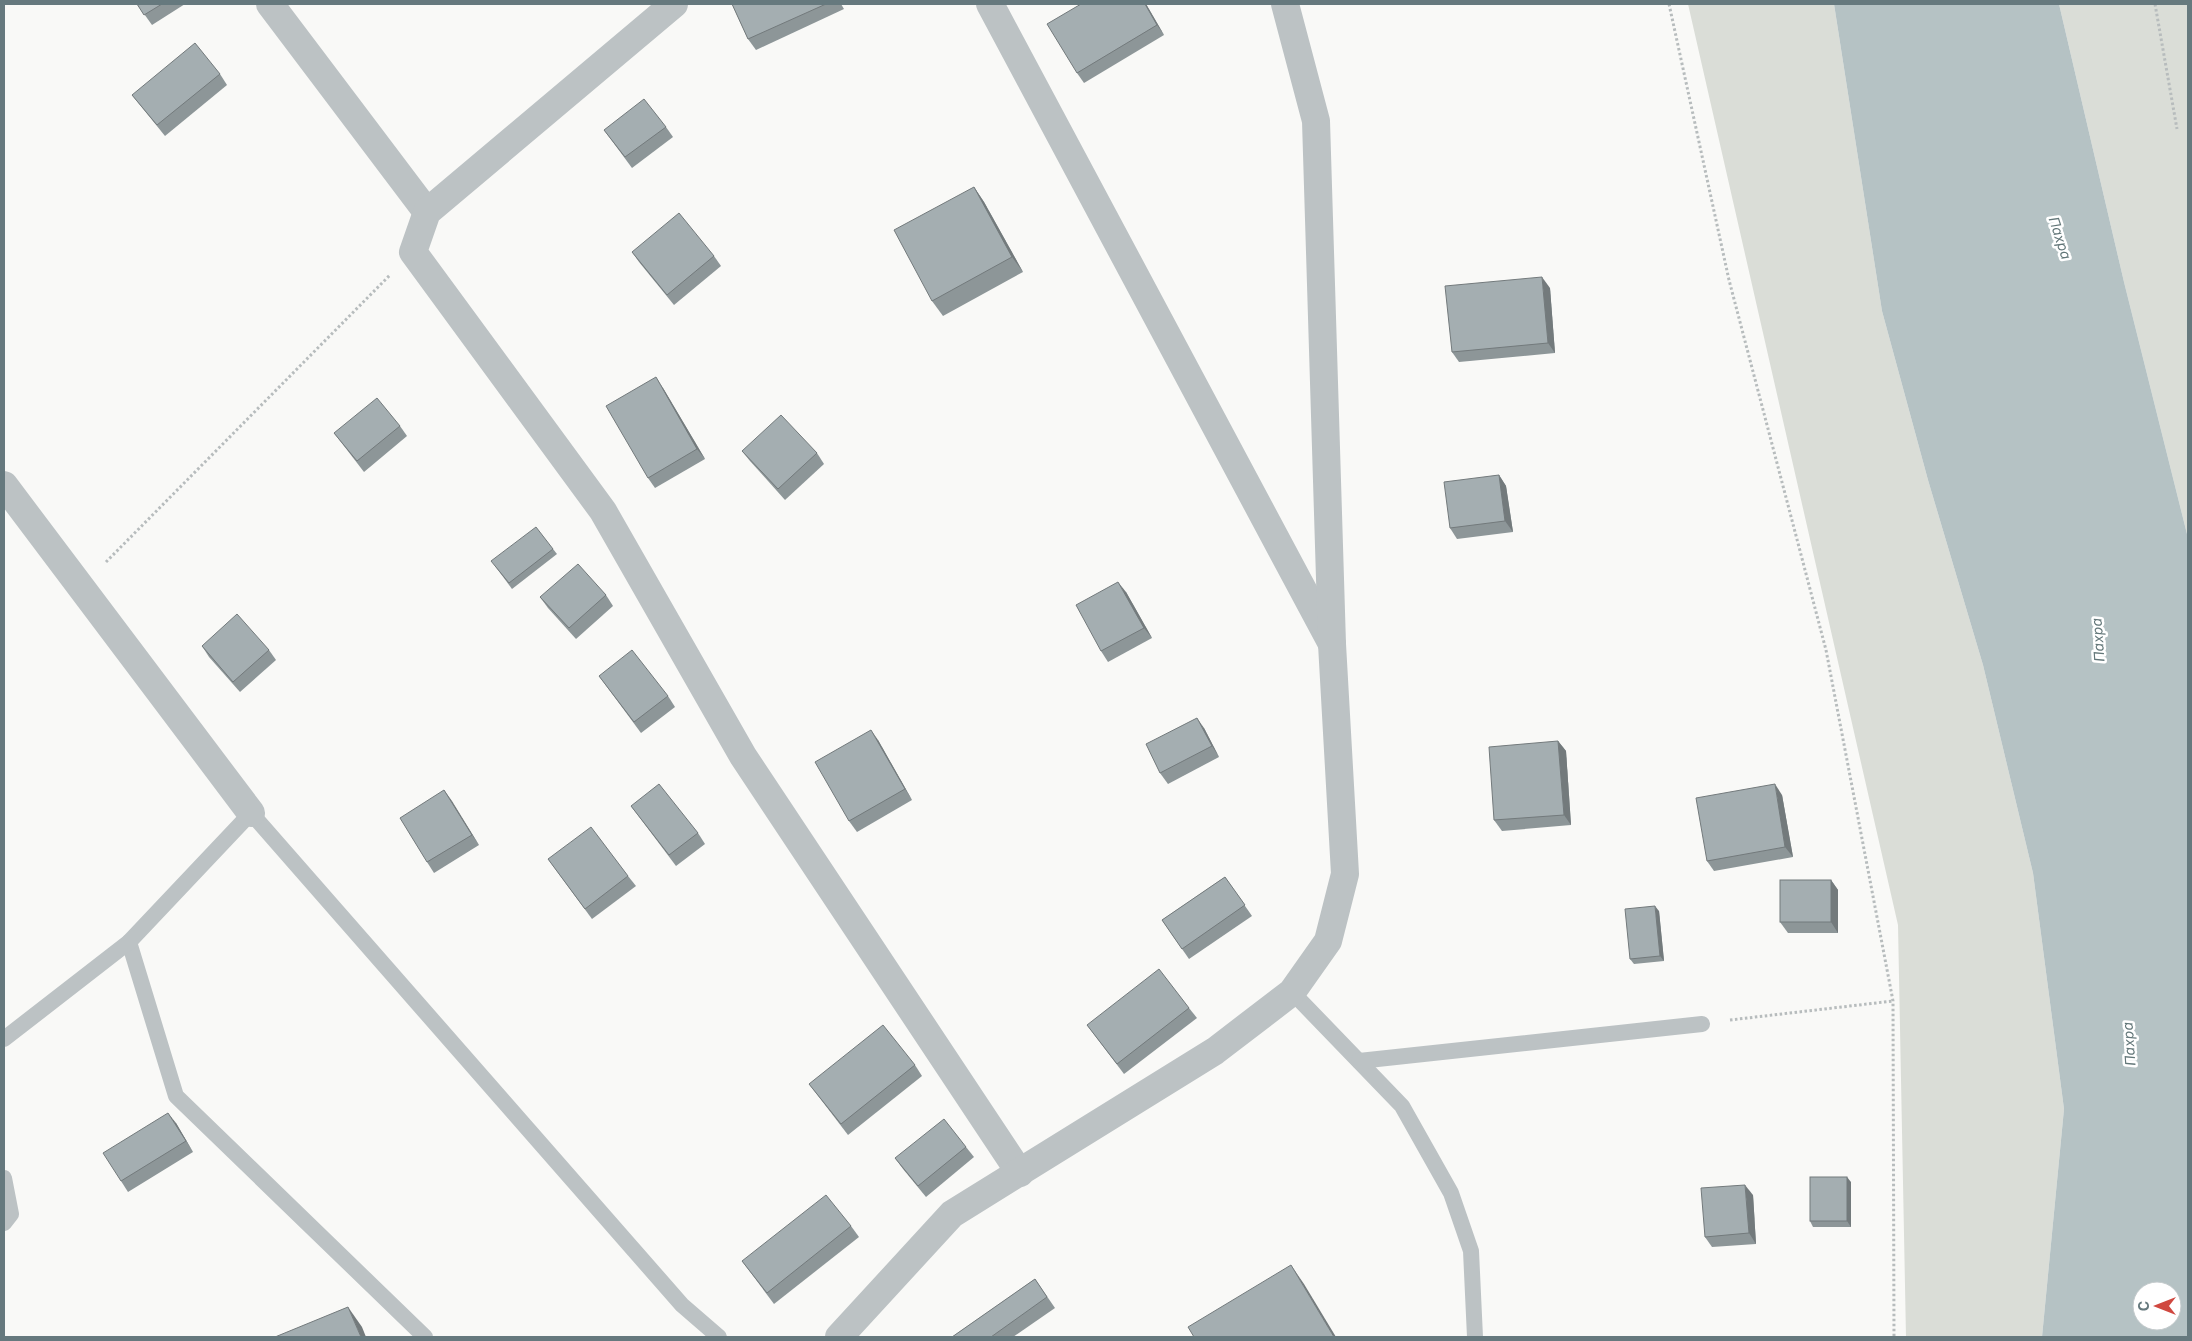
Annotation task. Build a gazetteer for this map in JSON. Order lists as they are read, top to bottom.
{
  "water": ["Пахра"],
  "north": "left"
}
